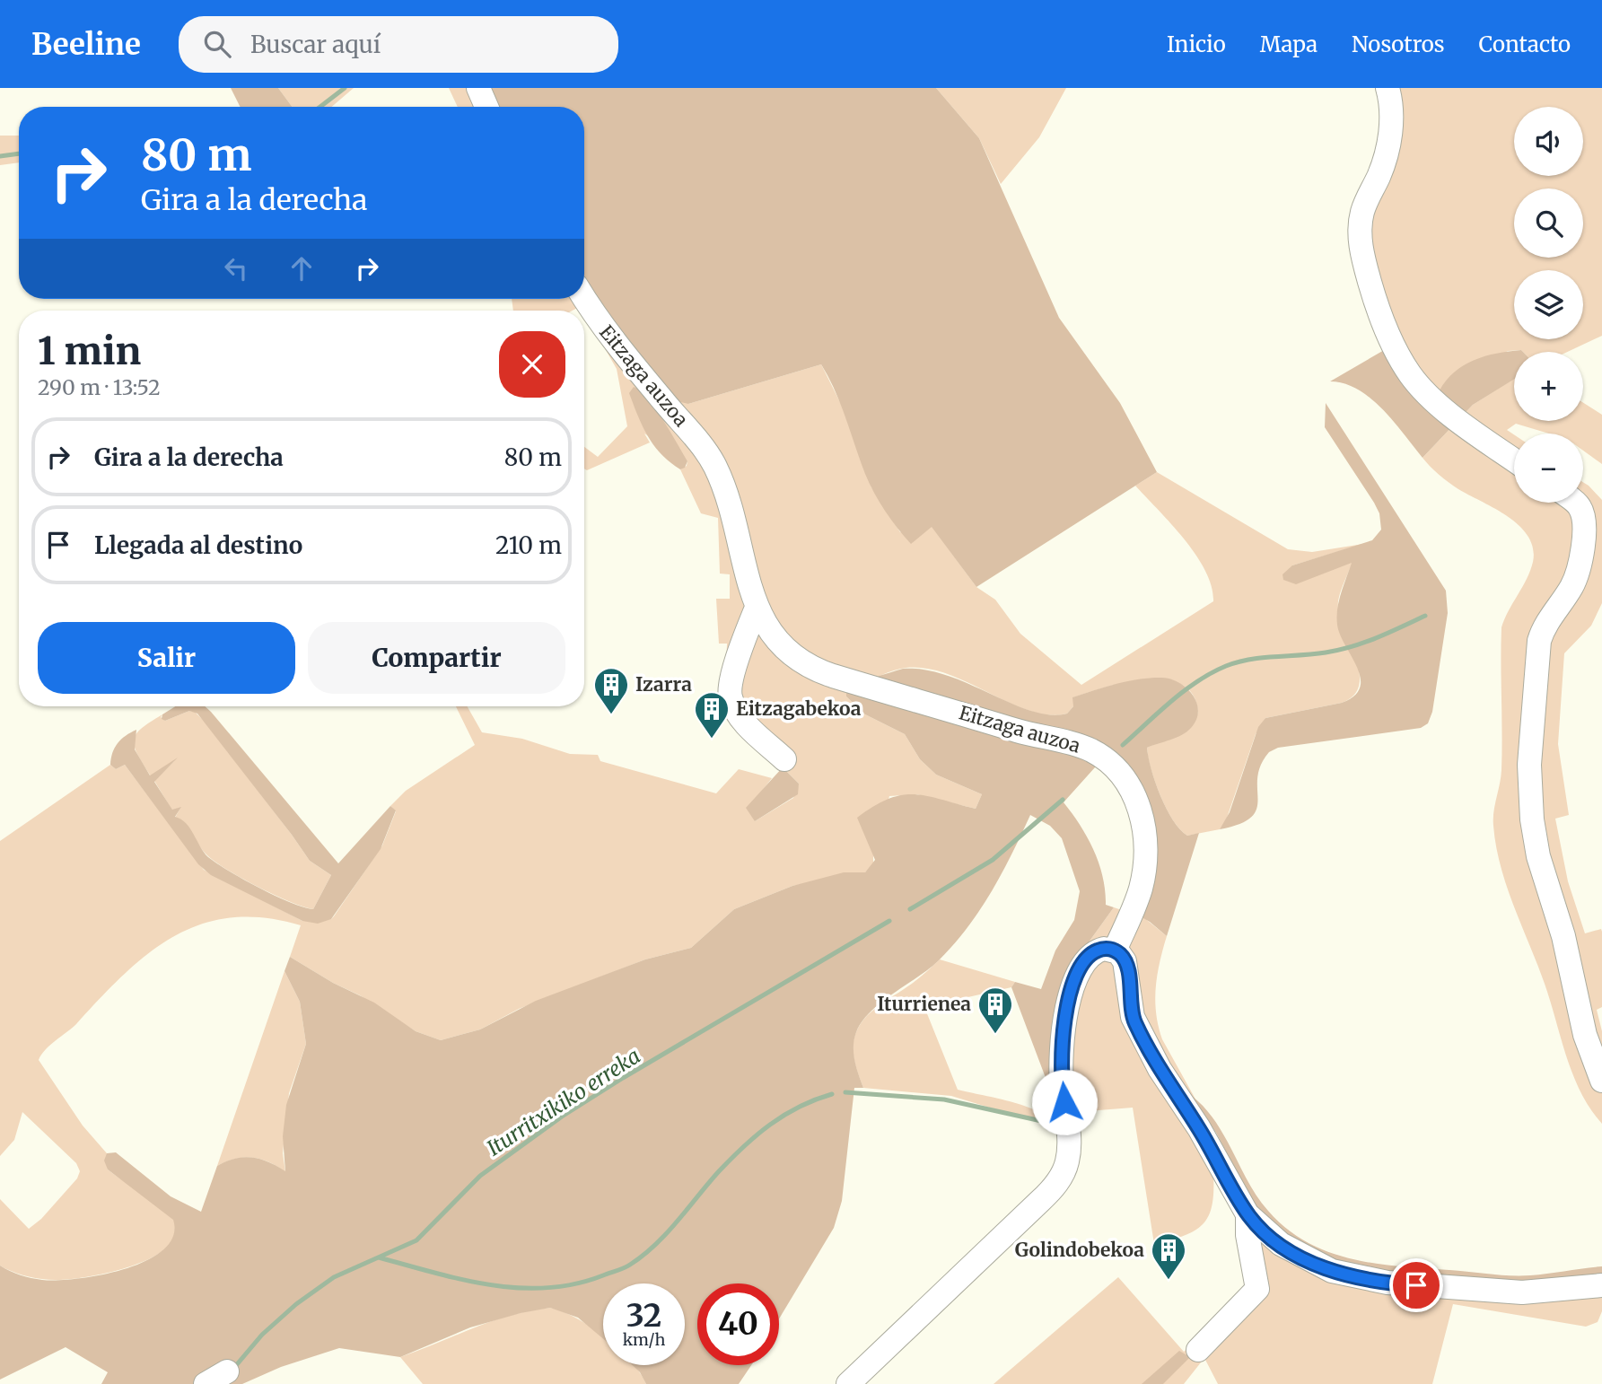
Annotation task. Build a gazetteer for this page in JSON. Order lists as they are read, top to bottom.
{
  "streets": {
    "street": ["Eitzaga auzoa"]
  },
  "water": ["Iturritxikiko erreka"],
  "places": {
    "building": [
      "Izarra",
      "Eitzagabekoa",
      "Iturrienea",
      "Golindobekoa"
    ]
  },
  "page": {
    "header": "Beeline",
    "search": "Buscar aquí",
    "nav": [
      "Inicio",
      "Mapa",
      "Nosotros",
      "Contacto"
    ],
    "map_buttons": ["+", "−"],
    "turn": ["80 m", "Gira a la derecha"],
    "heading": ["1 min", "290 m · 13:52"],
    "list": [
      {
        "name": "Gira a la derecha",
        "value": "80 m"
      },
      {
        "name": "Llegada al destino",
        "value": "210 m"
      }
    ],
    "buttons": ["Salir", "Compartir"],
    "speed": "32 km/h",
    "limit": "40"
  }
}
